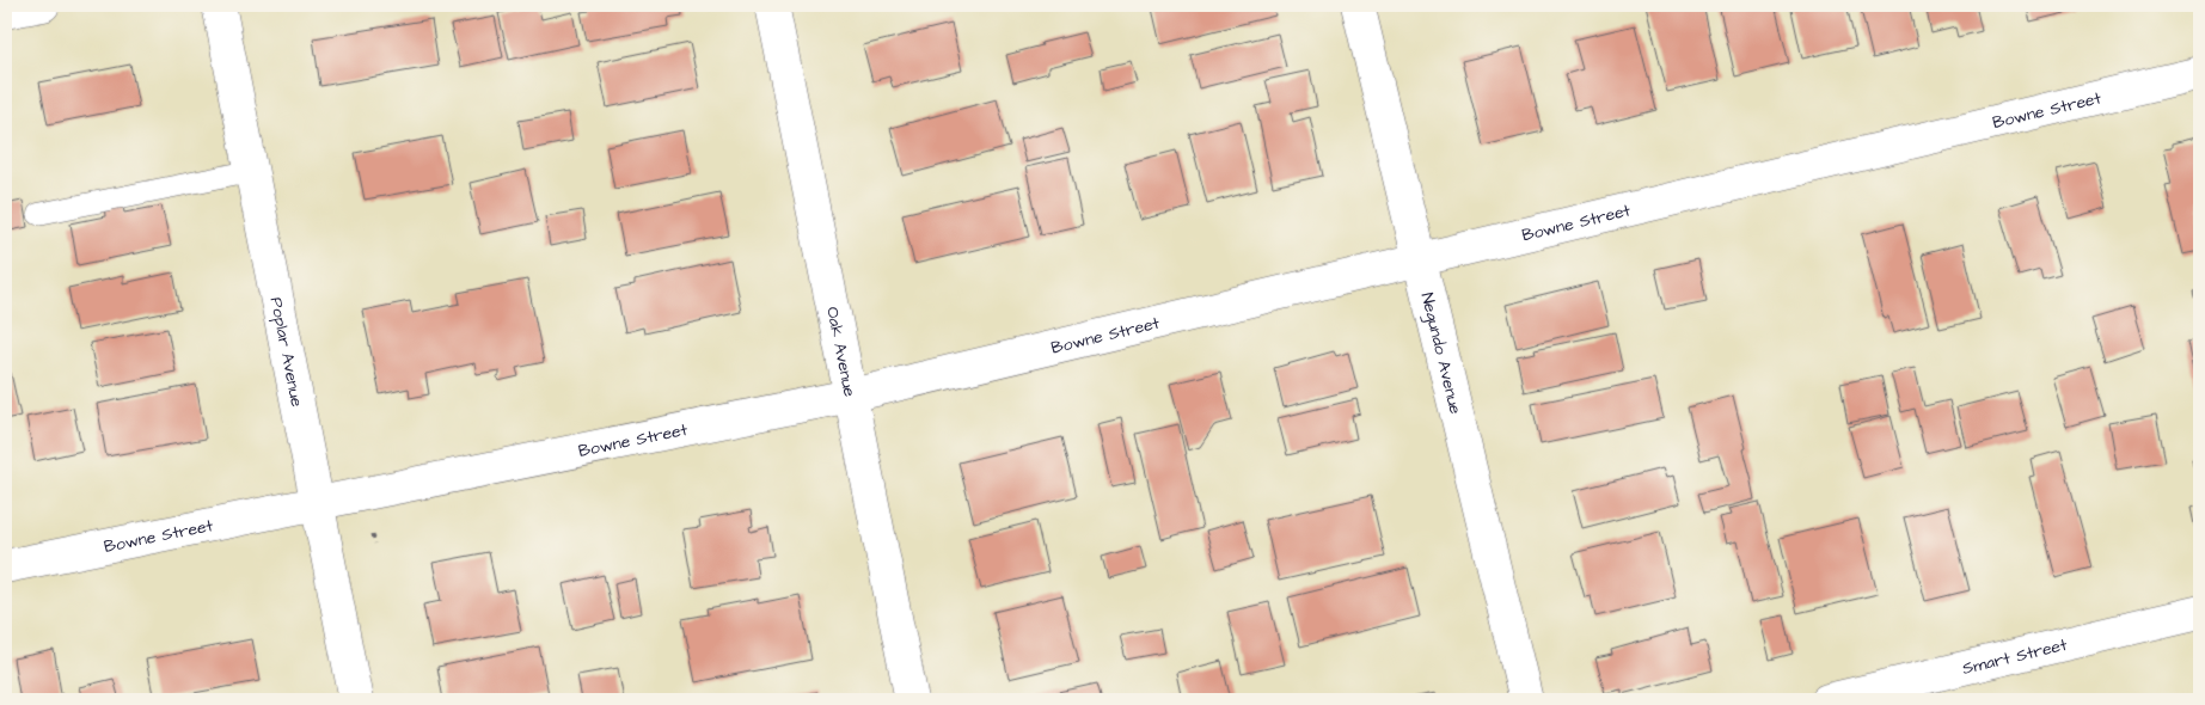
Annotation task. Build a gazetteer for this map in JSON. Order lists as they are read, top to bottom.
{
  "streets": {
    "street": [
      "Bowne Street",
      "Poplar Avenue",
      "Oak Avenue",
      "Negundo Avenue",
      "Smart Street"
    ]
  },
  "crossings": [
    ["Bowne Street", "Poplar Avenue"],
    ["Bowne Street", "Oak Avenue"],
    ["Bowne Street", "Negundo Avenue"]
  ]
}
